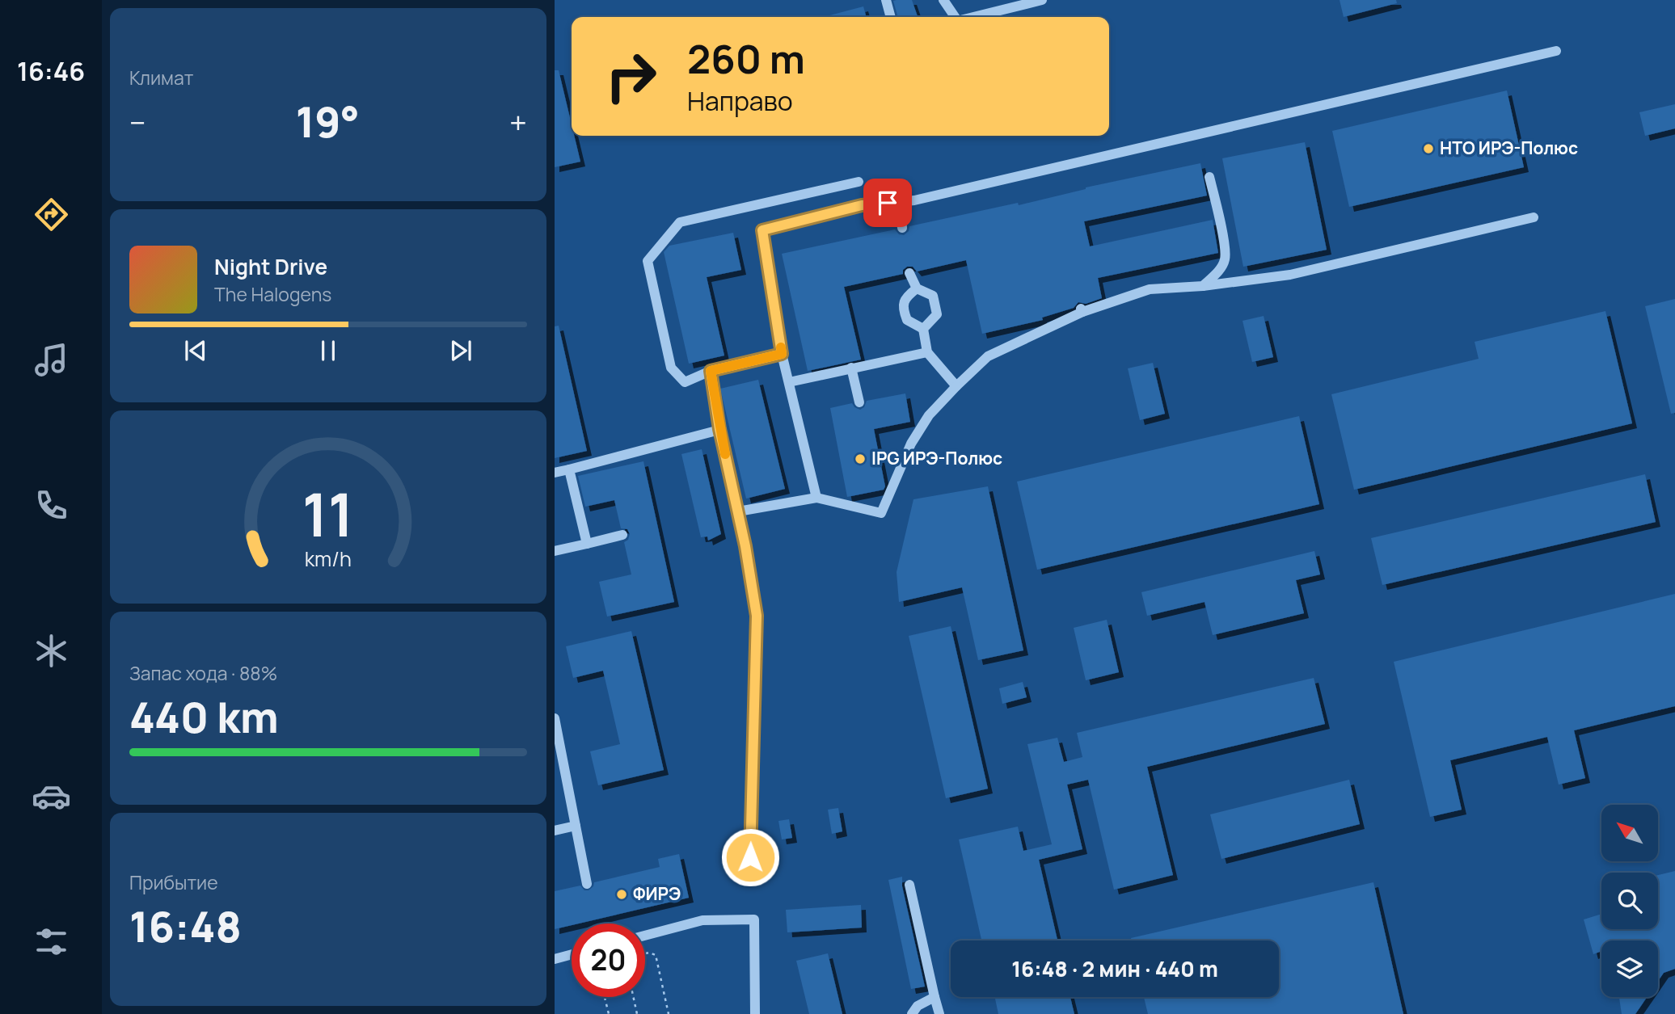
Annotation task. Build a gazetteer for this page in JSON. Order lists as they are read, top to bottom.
{
  "places": ["НТО ИРЭ-Полюс", "IPG ИРЭ-Полюс", "ФИРЭ"],
  "north": "top left",
  "page": {
    "tabs": "16:46",
    "tile": [
      "Климат",
      ["Запас хода · 88%", "440 km"],
      ["Прибытие", "16:48"]
    ],
    "turn": ["260 m", "Направо"],
    "heat": ["−", "19°", "+"],
    "song": ["Night Drive", "The Halogens"],
    "limit": "20",
    "trip": "16:48 · 2 мин · 440 m",
    "gauge": ["11", "km/h"]
  }
}
